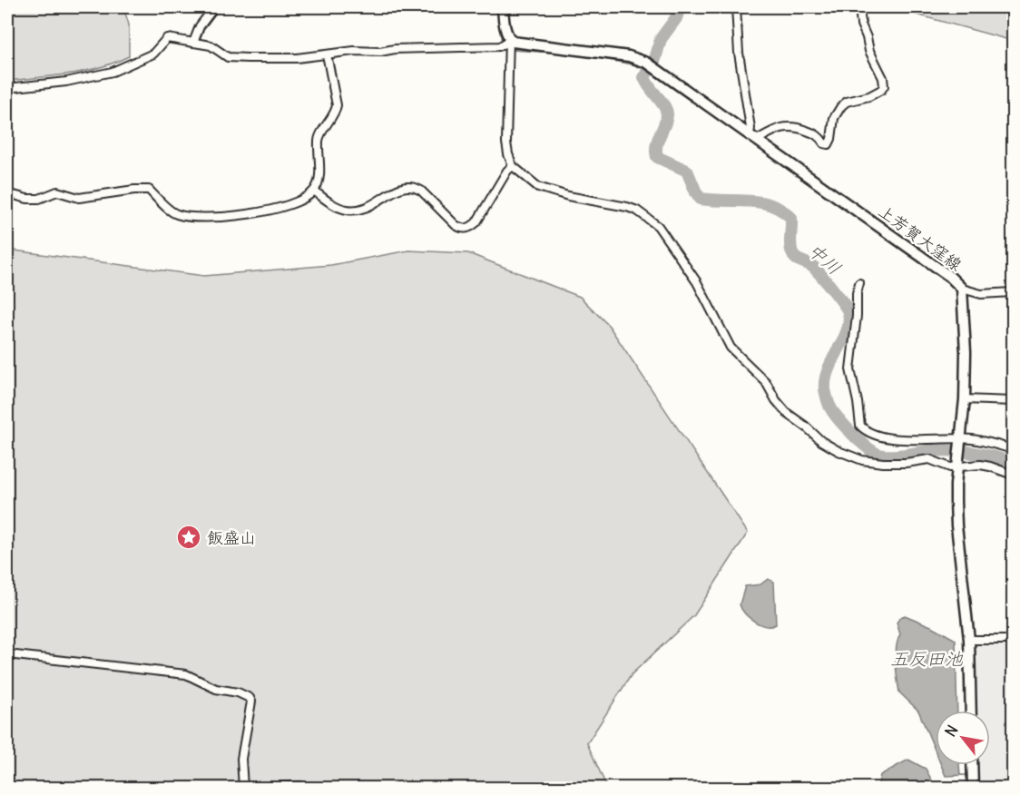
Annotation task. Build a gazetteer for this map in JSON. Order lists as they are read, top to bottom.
{
  "streets": {
    "main road": ["上芳賀大窪線"]
  },
  "water": ["中川", "五反田池"],
  "places": {
    "place": ["飯盛山"]
  },
  "north": "top left"
}
